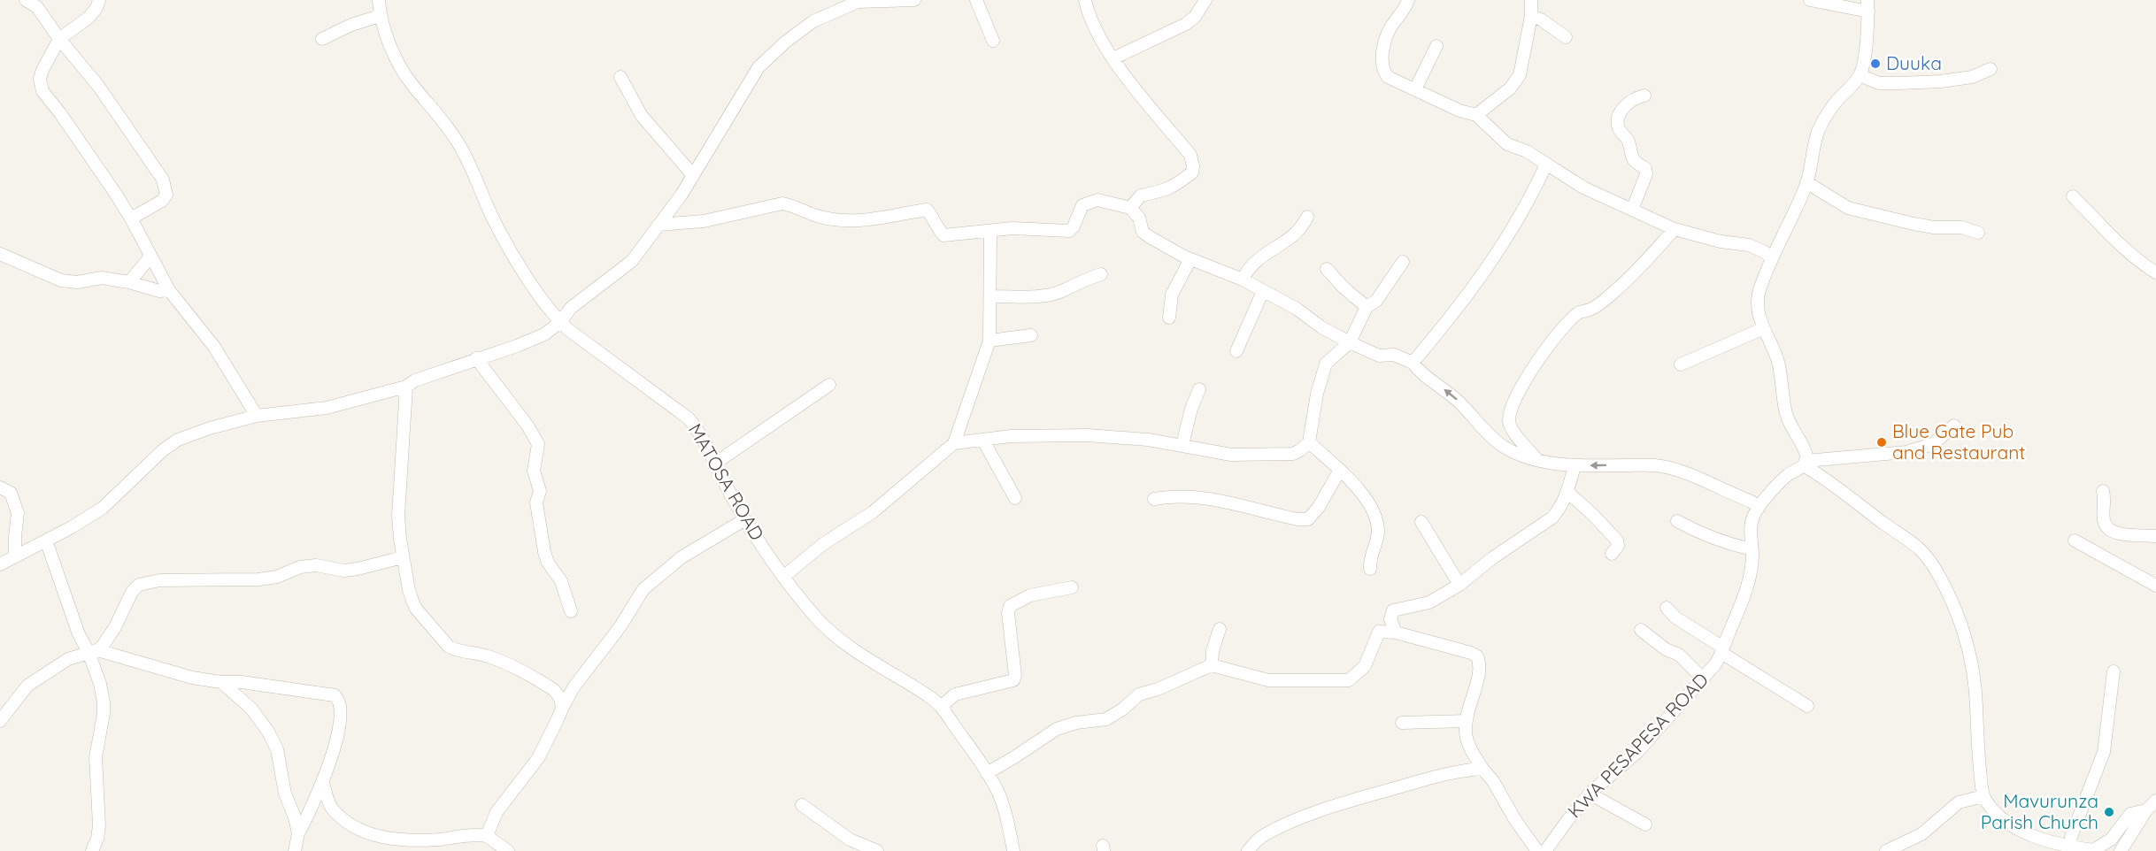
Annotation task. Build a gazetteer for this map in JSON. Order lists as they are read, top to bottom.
{
  "streets": {
    "street": ["MATOSA ROAD", "KWA PESAPESA ROAD"]
  },
  "places": ["Duuka", "Blue Gate Pub and Restaurant", "Mavurunza Parish Church"]
}
